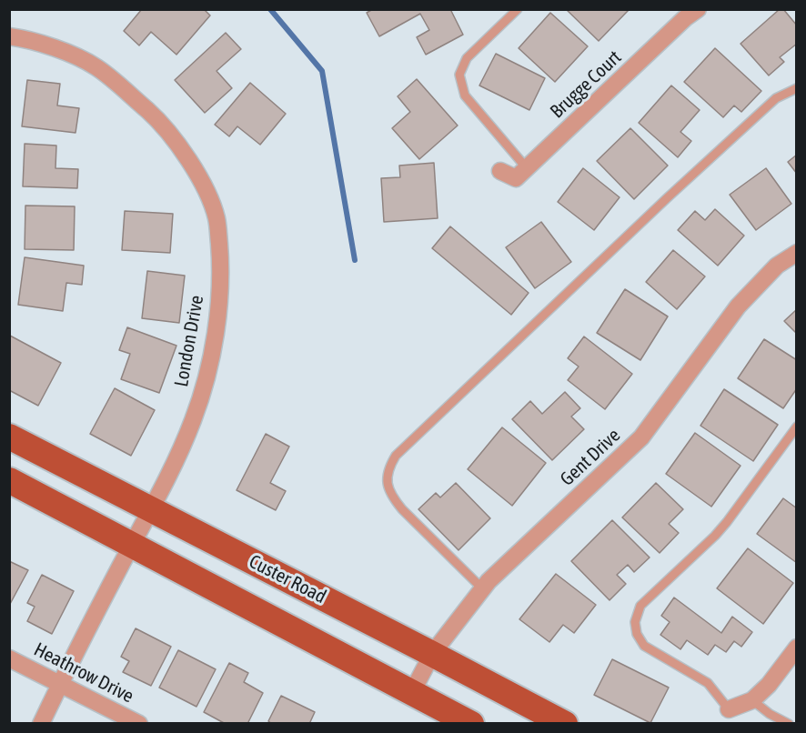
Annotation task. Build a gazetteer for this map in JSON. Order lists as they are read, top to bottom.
{
  "streets": {
    "main road": ["Custer Road"],
    "street": [
      "Brugge Court",
      "London Drive",
      "Gent Drive",
      "Heathrow Drive"
    ]
  },
  "crossings": [
    ["London Drive", "Custer Road"],
    ["London Drive", "Heathrow Drive"],
    ["Gent Drive", "Custer Road"]
  ]
}
